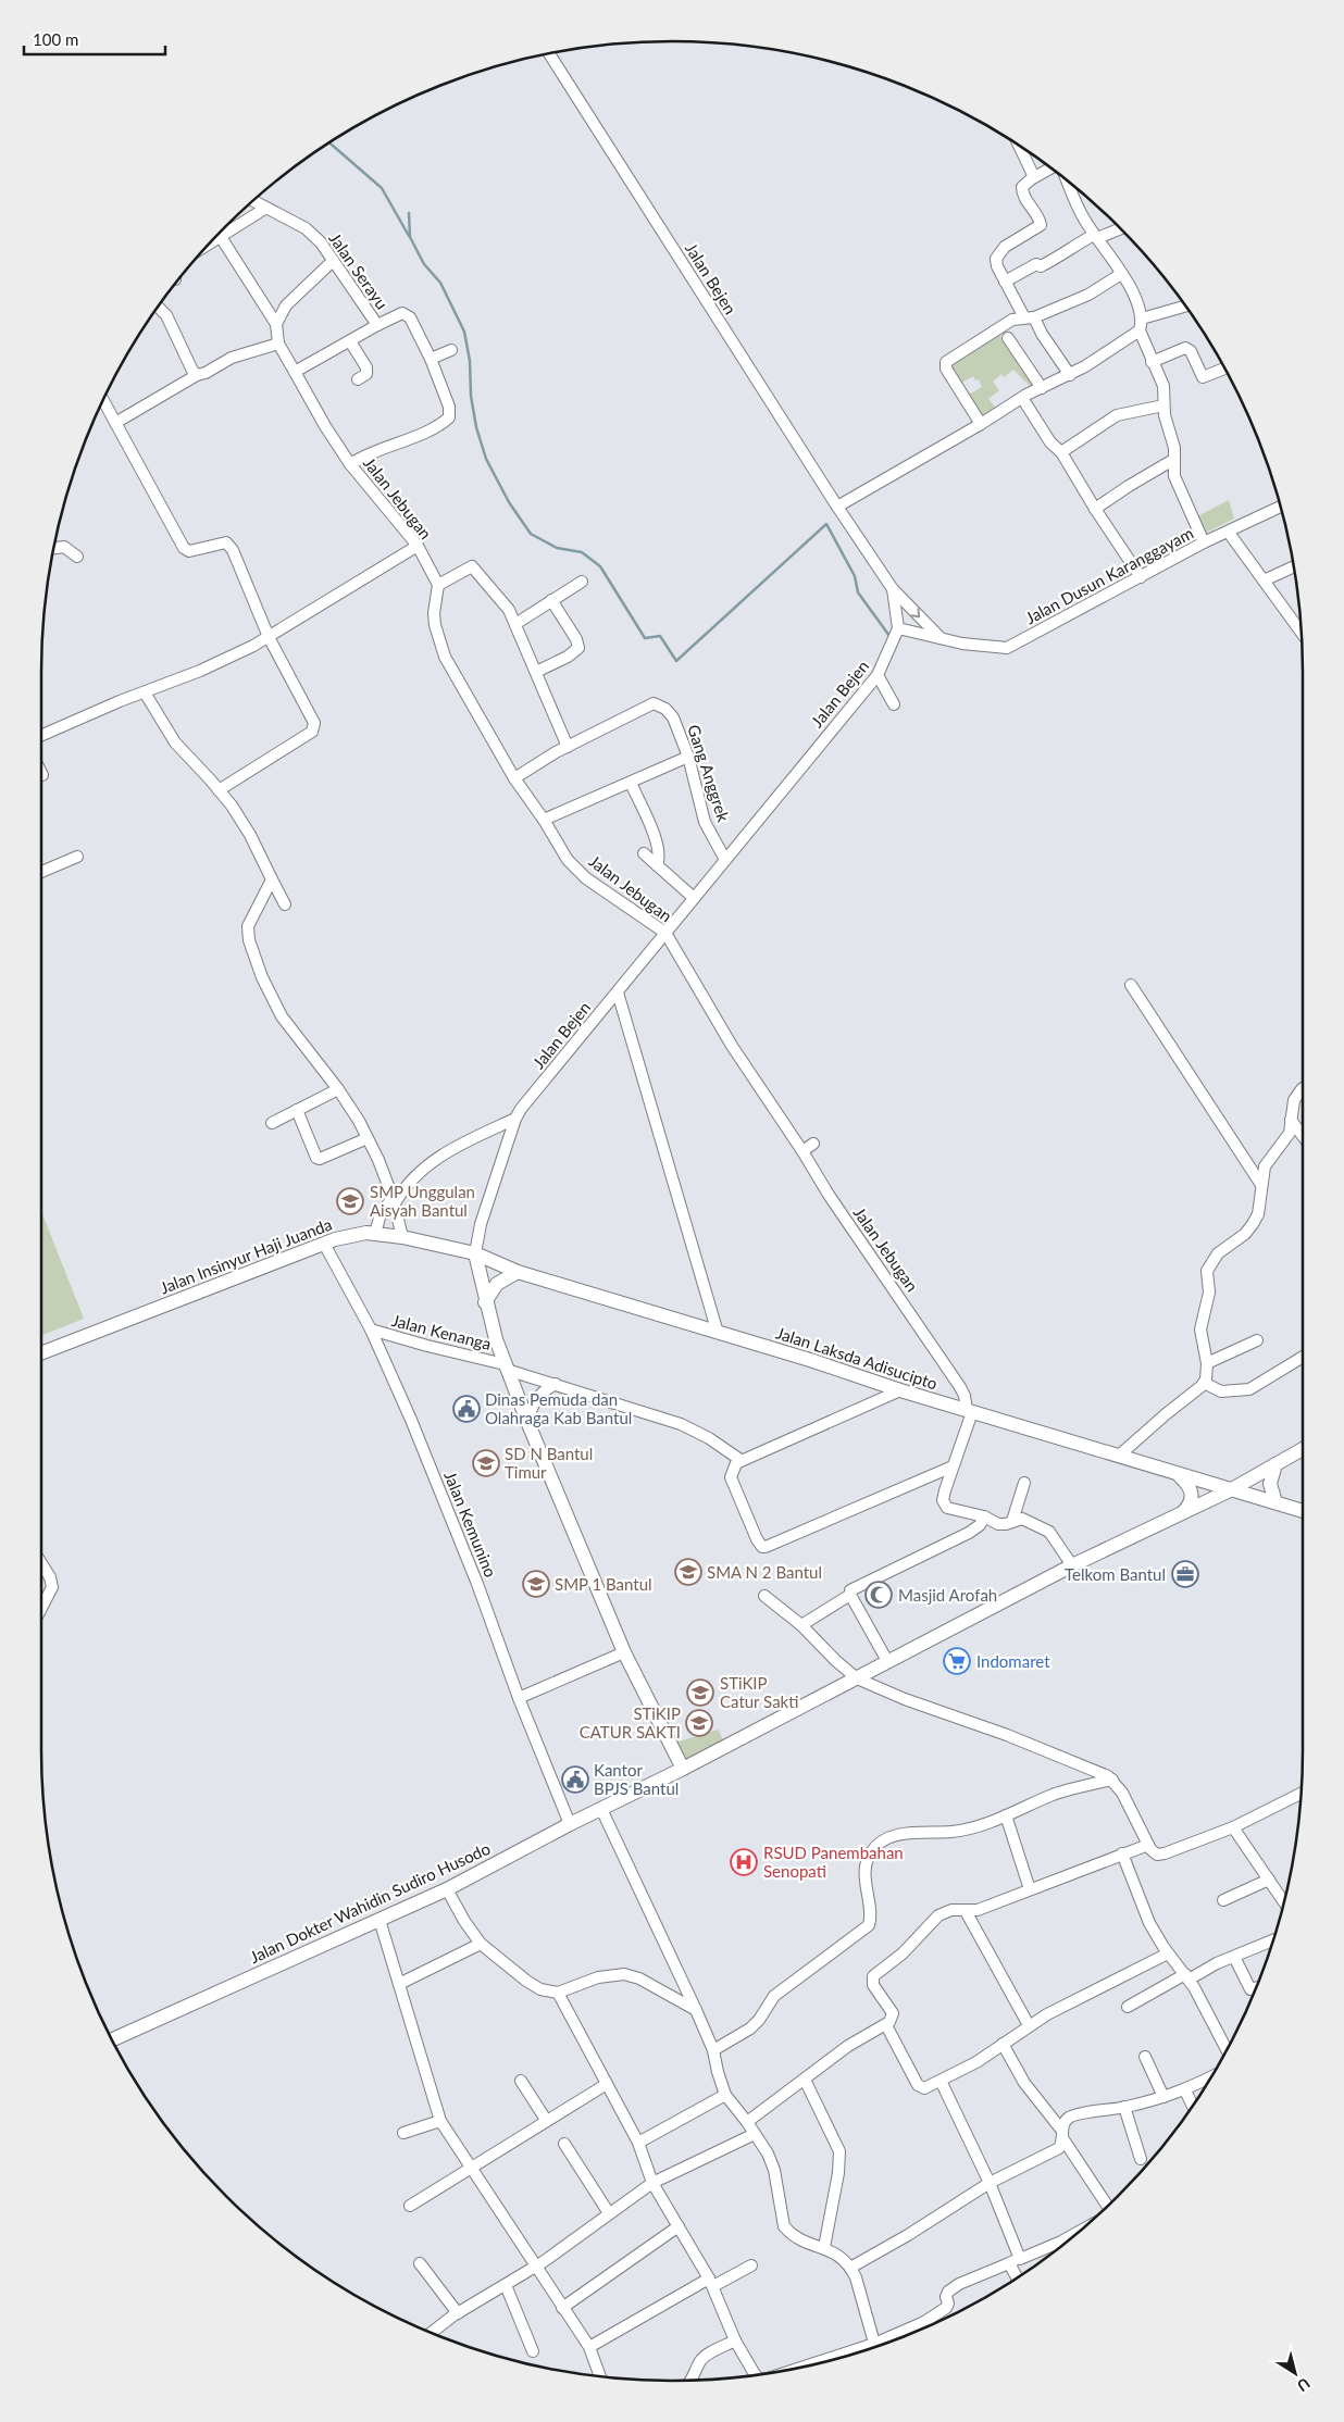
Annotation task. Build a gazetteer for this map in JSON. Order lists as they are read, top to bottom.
{
  "streets": {
    "main road": ["Jalan Insinyur Haji Juanda", "Jalan Laksda Adisucipto", "Jalan Dokter Wahidin Sudiro Husodo"],
    "street": [
      "Jalan Serayu",
      "Jalan Bejen",
      "Jalan Jebugan",
      "Jalan Dusun Karanggayam",
      "Gang Anggrek",
      "Jalan Kenanga",
      "Jalan Kemunino"
    ]
  },
  "crossings": [
    ["Jalan Bejen", "Jalan Jebugan"],
    ["Jalan Bejen", "Jalan Dusun Karanggayam"],
    ["Jalan Bejen", "Gang Anggrek"],
    ["Jalan Bejen", "Jalan Insinyur Haji Juanda"],
    ["Jalan Bejen", "Jalan Laksda Adisucipto"],
    ["Jalan Jebugan", "Jalan Laksda Adisucipto"],
    ["Jalan Insinyur Haji Juanda", "Jalan Laksda Adisucipto"],
    ["Jalan Insinyur Haji Juanda", "Jalan Kemunino"],
    ["Jalan Kenanga", "Jalan Kemunino"],
    ["Jalan Laksda Adisucipto", "Jalan Dokter Wahidin Sudiro Husodo"],
    ["Jalan Kemunino", "Jalan Dokter Wahidin Sudiro Husodo"]
  ],
  "places": {
    "school or university": [
      "SMP Unggulan Aisyah Bantul",
      "SD N Bantul Timur",
      "SMA N 2 Bantul",
      "SMP 1 Bantul",
      "STiKIP Catur Sakti",
      "STiKIP CATUR SAKTI"
    ],
    "public building": ["Dinas Pemuda dan Olahraga Kab Bantul", "Kantor BPJS Bantul"],
    "office": ["Telkom Bantul"],
    "mosque": ["Masjid Arofah"],
    "supermarket": ["Indomaret"],
    "hospital": ["RSUD Panembahan Senopati"]
  },
  "scale_bar": "100 m",
  "north": "bottom right"
}
